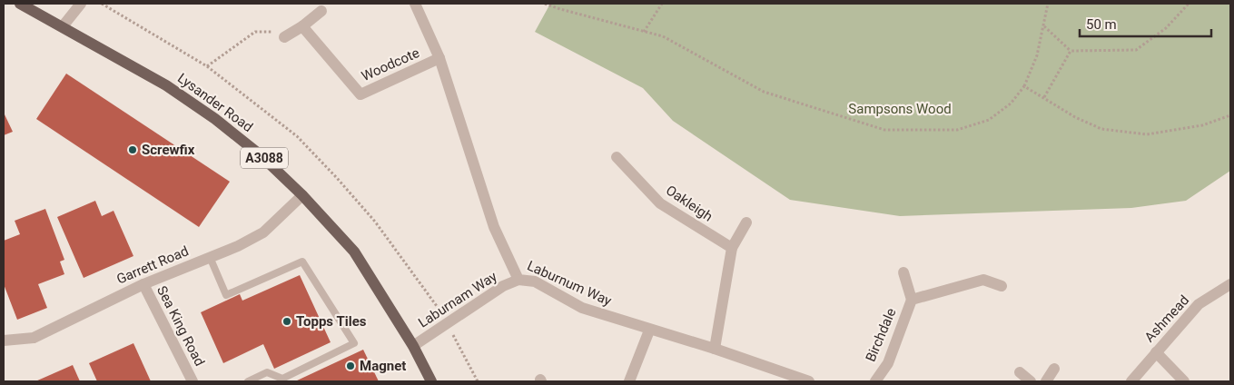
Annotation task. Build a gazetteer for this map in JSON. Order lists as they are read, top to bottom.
{
  "streets": {
    "main road": ["Lysander Road", "A3088"],
    "street": [
      "Woodcote",
      "Oakleigh",
      "Garrett Road",
      "Laburnum Way",
      "Laburnam Way",
      "Ashmead",
      "Sea King Road",
      "Birchdale"
    ]
  },
  "crossings": [
    ["Woodcote", "Laburnum Way"],
    ["Lysander Road", "Garrett Road"],
    ["Lysander Road", "Laburnam Way"],
    ["Garrett Road", "Sea King Road"],
    ["Laburnum Way", "Laburnam Way"]
  ],
  "parks": ["Sampsons Wood"],
  "places": ["Screwfix", "Topps Tiles", "Magnet"],
  "scale_bar": "50 m"
}
